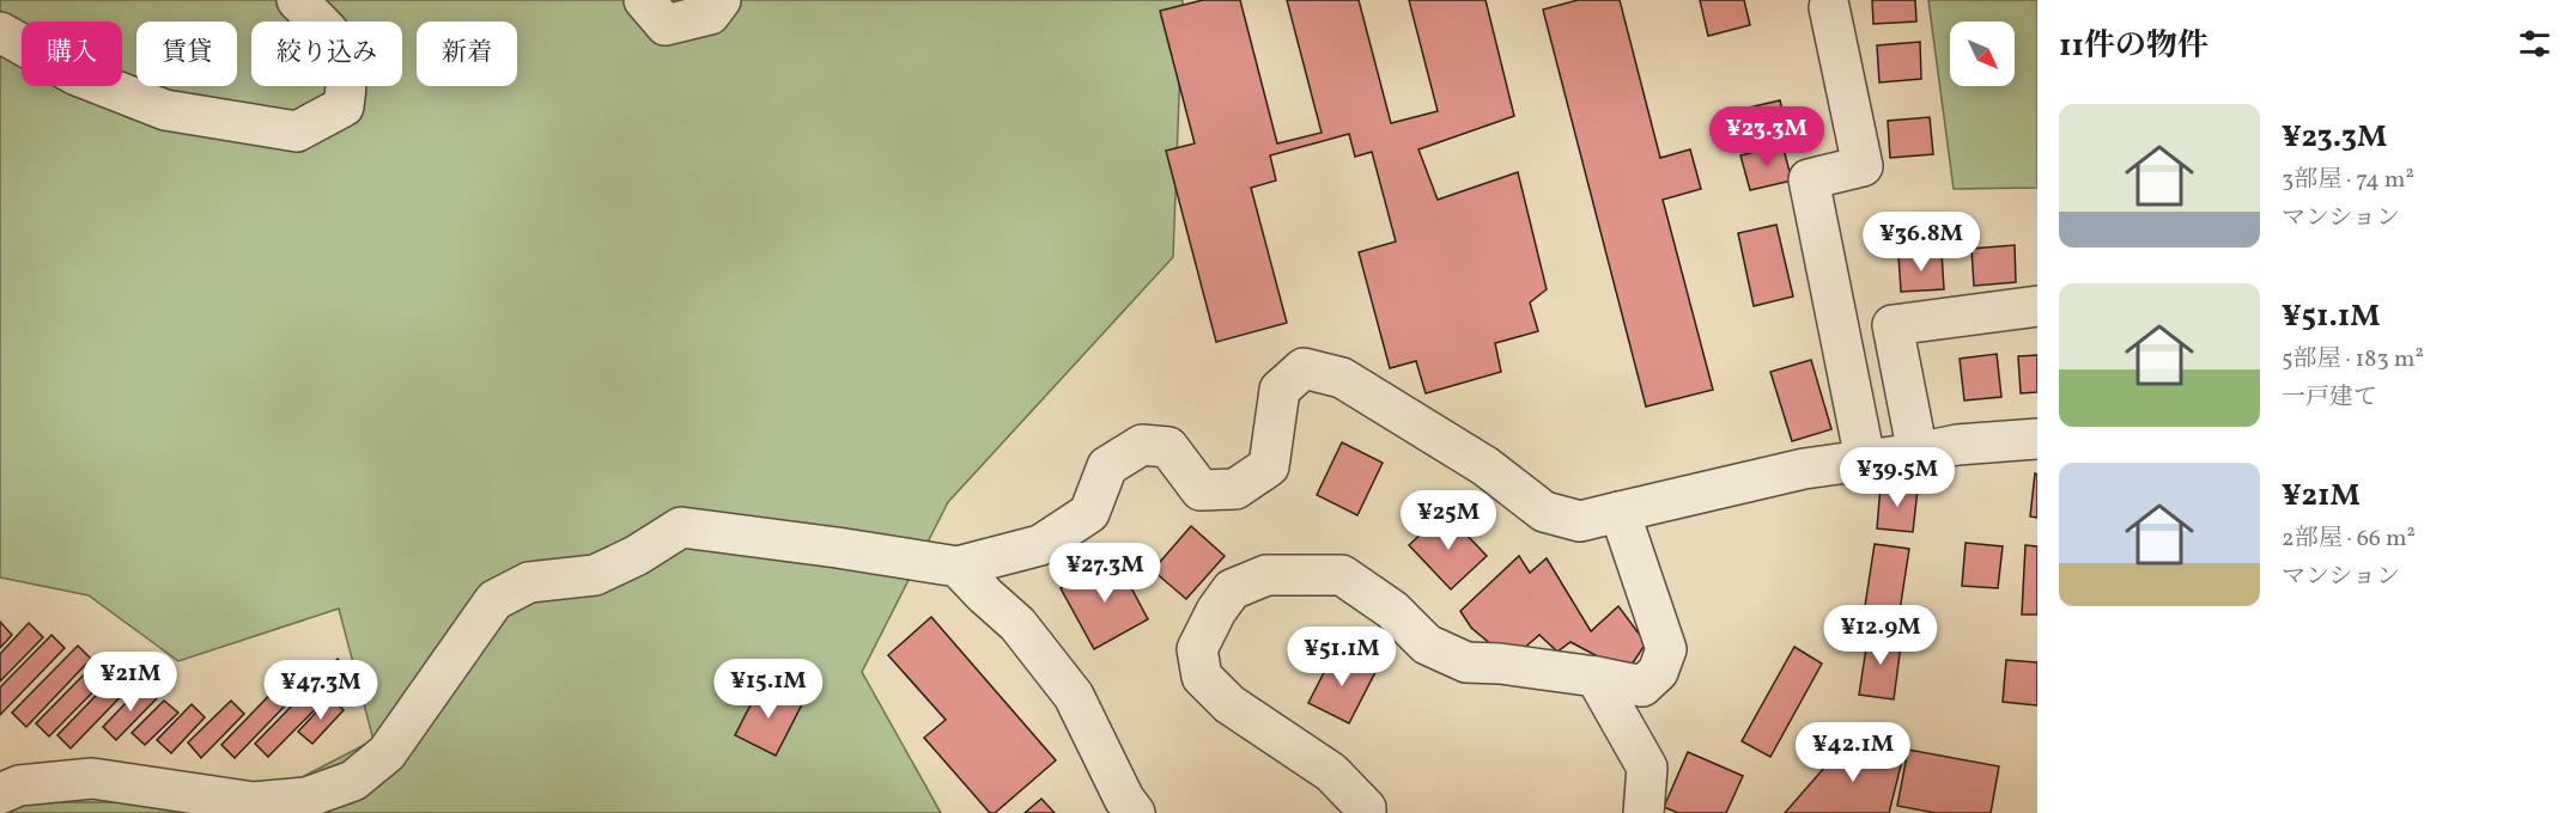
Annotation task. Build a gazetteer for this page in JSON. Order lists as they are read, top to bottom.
{
  "north": "bottom right",
  "page": {
    "heading": "11件の物件",
    "chip": [
      "購入",
      "賃貸",
      "絞り込み",
      "新着"
    ],
    "list": [
      {
        "name": "¥23.3M",
        "note": "3部屋 · 74 m² · マンション"
      },
      {
        "name": "¥51.1M",
        "note": "5部屋 · 183 m² · 一戸建て"
      },
      {
        "name": "¥21M",
        "note": "2部屋 · 66 m² · マンション"
      }
    ],
    "price": [
      "¥23.3M",
      "¥36.8M",
      "¥39.5M",
      "¥25M",
      "¥27.3M",
      "¥12.9M",
      "¥51.1M",
      "¥21M",
      "¥15.1M",
      "¥47.3M",
      "¥42.1M"
    ]
  }
}
